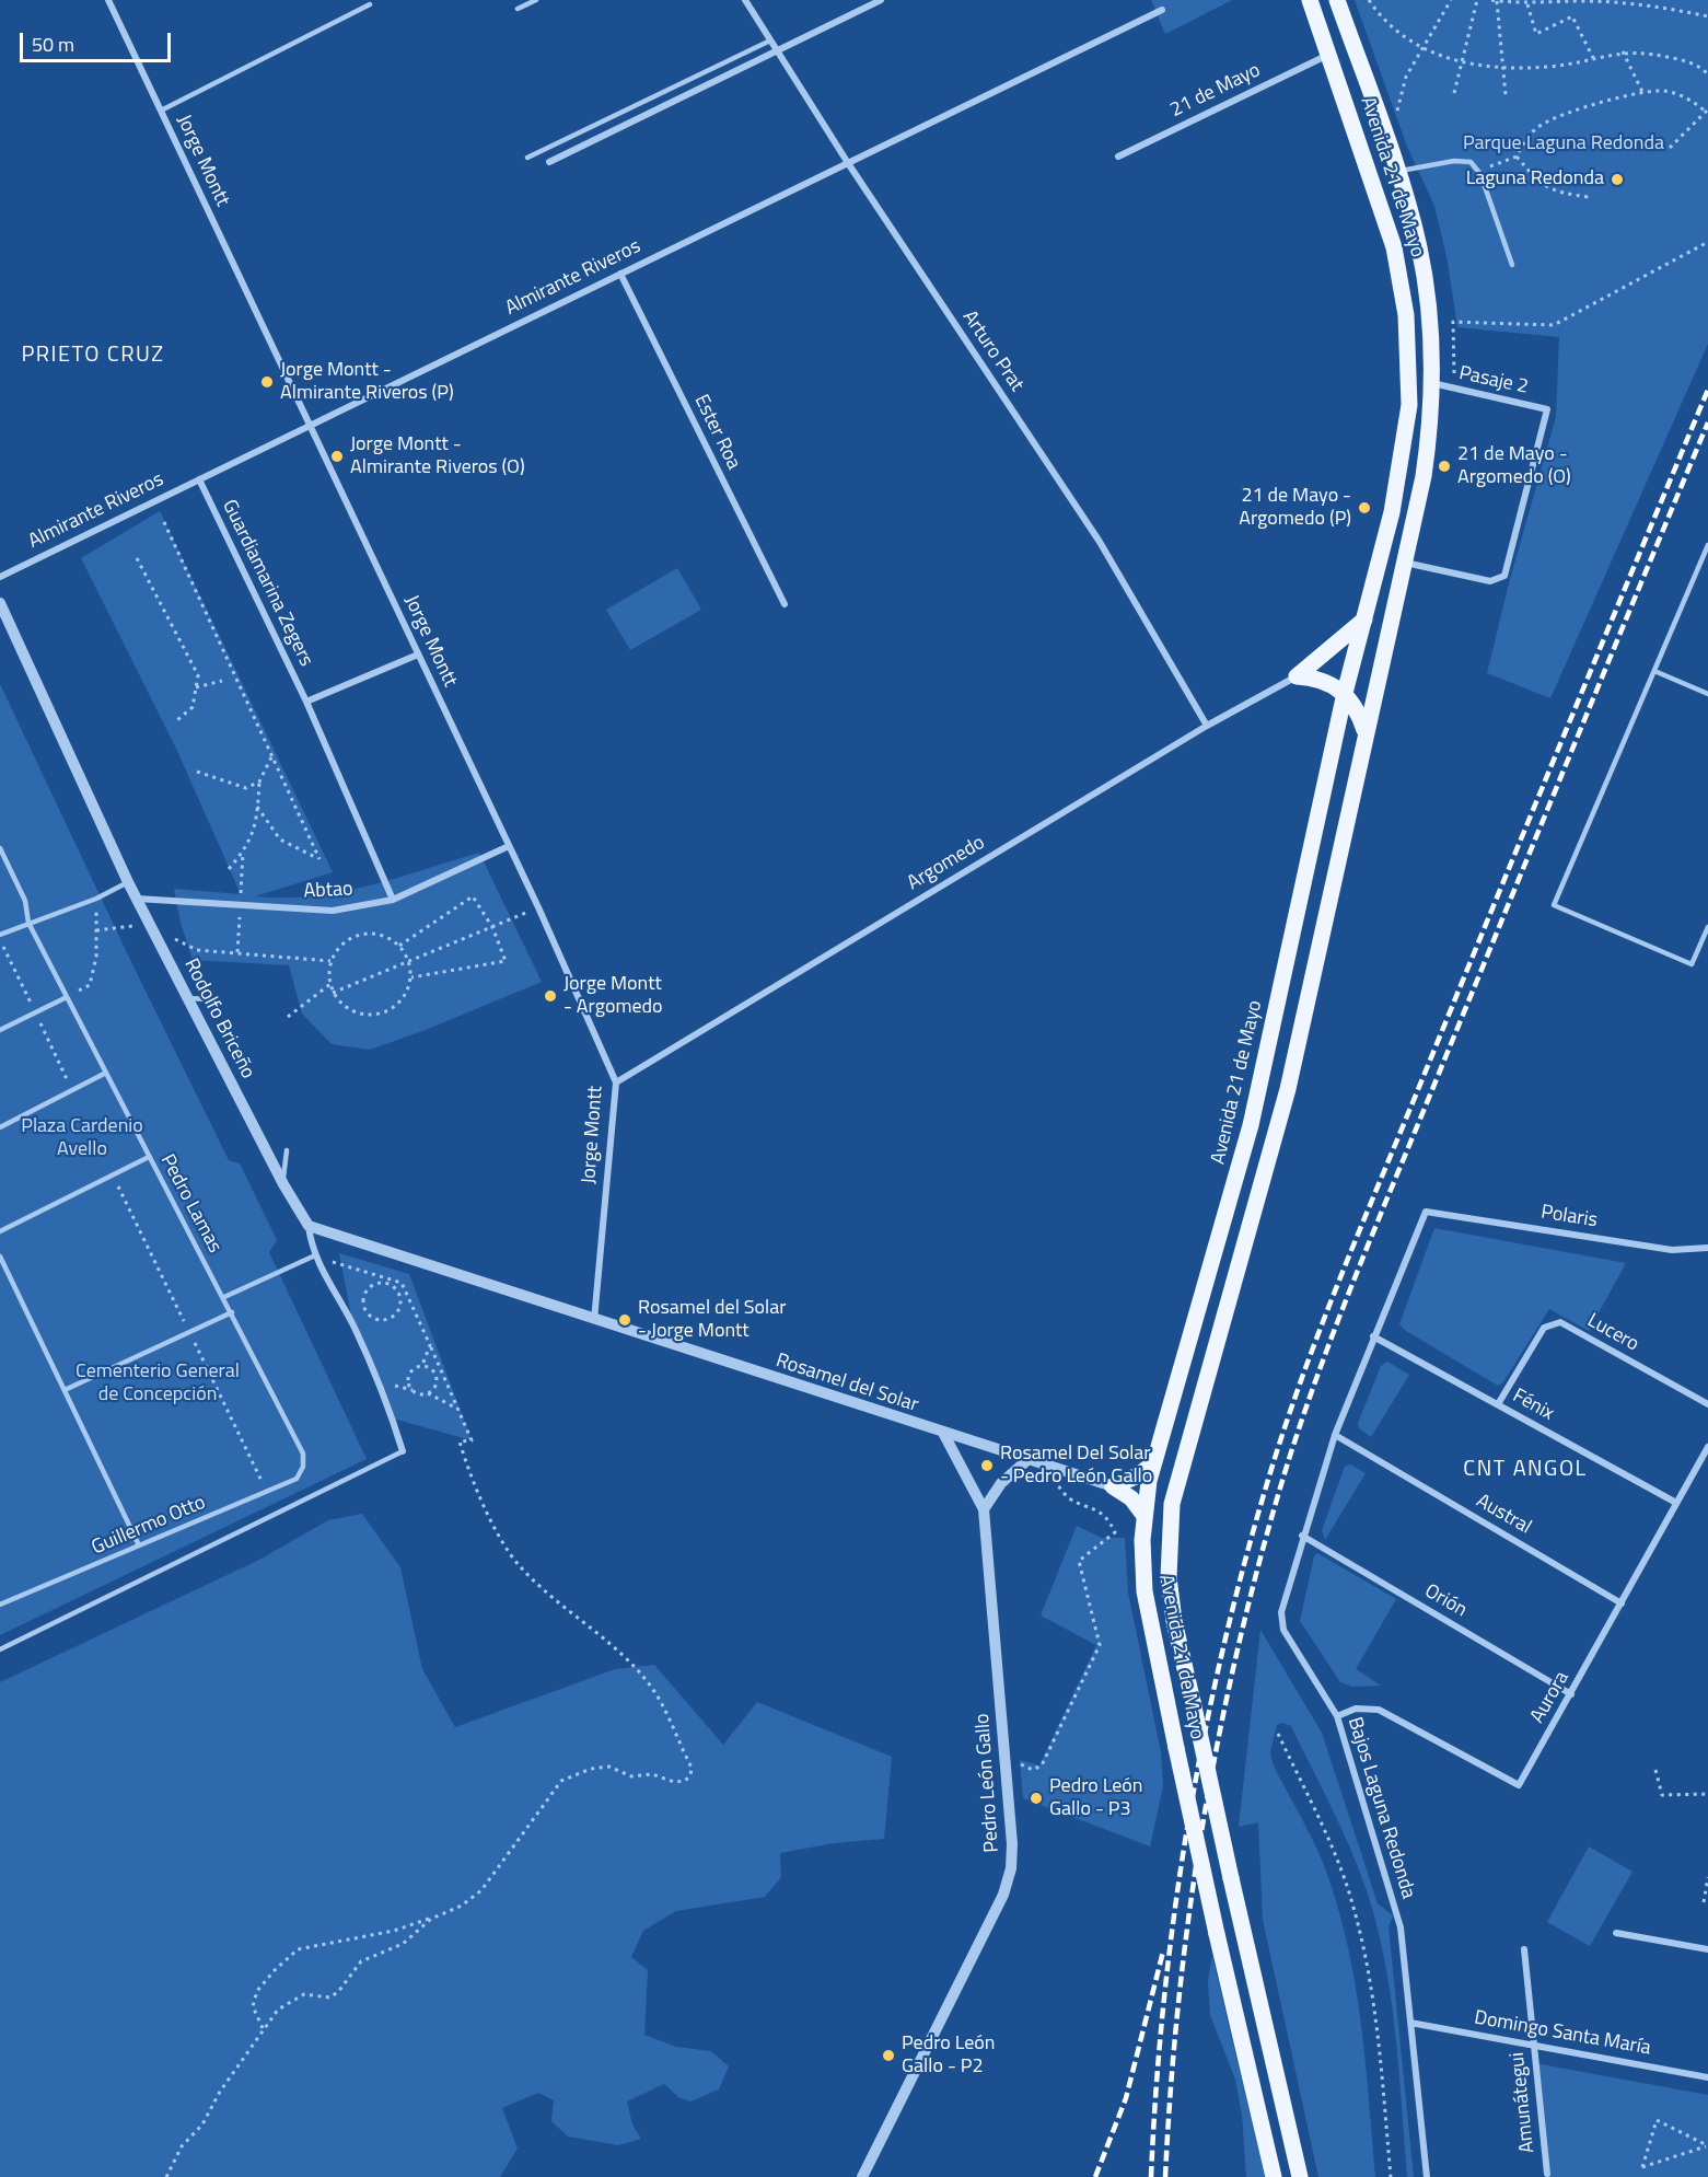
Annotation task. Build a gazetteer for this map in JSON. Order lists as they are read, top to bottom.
{
  "streets": {
    "main road": ["Avenida 21 de Mayo"],
    "street": [
      "21 de Mayo",
      "Jorge Montt",
      "Almirante Riveros",
      "Arturo Prat",
      "Pasaje 2",
      "Ester Roa",
      "Guardiamarina Zegers",
      "Argomedo",
      "Abtao",
      "Rodolfo Briceño",
      "Polaris",
      "Lucero",
      "Rosamel del Solar",
      "Fénix",
      "Austral",
      "Orión",
      "Aurora",
      "Pedro León Gallo",
      "Bajos Laguna Redonda",
      "Domingo Santa María",
      "Amunátegui"
    ],
    "lane": ["Pedro Lamas", "Guillermo Otto"]
  },
  "crossings": [
    ["21 de Mayo", "Avenida 21 de Mayo"],
    ["Jorge Montt", "Almirante Riveros"],
    ["Jorge Montt", "Argomedo"],
    ["Jorge Montt", "Abtao"],
    ["Jorge Montt", "Rosamel del Solar"],
    ["Avenida 21 de Mayo", "Pasaje 2"],
    ["Almirante Riveros", "Arturo Prat"],
    ["Almirante Riveros", "Ester Roa"],
    ["Almirante Riveros", "Guardiamarina Zegers"],
    ["Arturo Prat", "Argomedo"],
    ["Guardiamarina Zegers", "Abtao"],
    ["Abtao", "Rodolfo Briceño"],
    ["Rodolfo Briceño", "Rosamel del Solar"],
    ["Pedro Lamas", "Guillermo Otto"],
    ["Polaris", "Bajos Laguna Redonda"],
    ["Lucero", "Fénix"],
    ["Rosamel del Solar", "Pedro León Gallo"],
    ["Fénix", "Aurora"],
    ["Fénix", "Bajos Laguna Redonda"],
    ["Austral", "Aurora"],
    ["Austral", "Bajos Laguna Redonda"],
    ["Orión", "Aurora"],
    ["Orión", "Bajos Laguna Redonda"],
    ["Aurora", "Bajos Laguna Redonda"],
    ["Bajos Laguna Redonda", "Domingo Santa María"],
    ["Domingo Santa María", "Amunátegui"]
  ],
  "districts": ["PRIETO CRUZ", "CNT ANGOL"],
  "parks": ["Parque Laguna Redonda", "Plaza Cardenio Avello", "Cementerio General de Concepción"],
  "places": [
    "Laguna Redonda",
    "Jorge Montt - Almirante Riveros (P)",
    "Jorge Montt - Almirante Riveros (O)",
    "21 de Mayo - Argomedo (O)",
    "21 de Mayo - Argomedo (P)",
    "Jorge Montt - Argomedo",
    "Rosamel del Solar - Jorge Montt",
    "Rosamel Del Solar - Pedro León Gallo",
    "Pedro León Gallo - P3",
    "Pedro León Gallo - P2"
  ],
  "scale_bar": "50 m"
}
